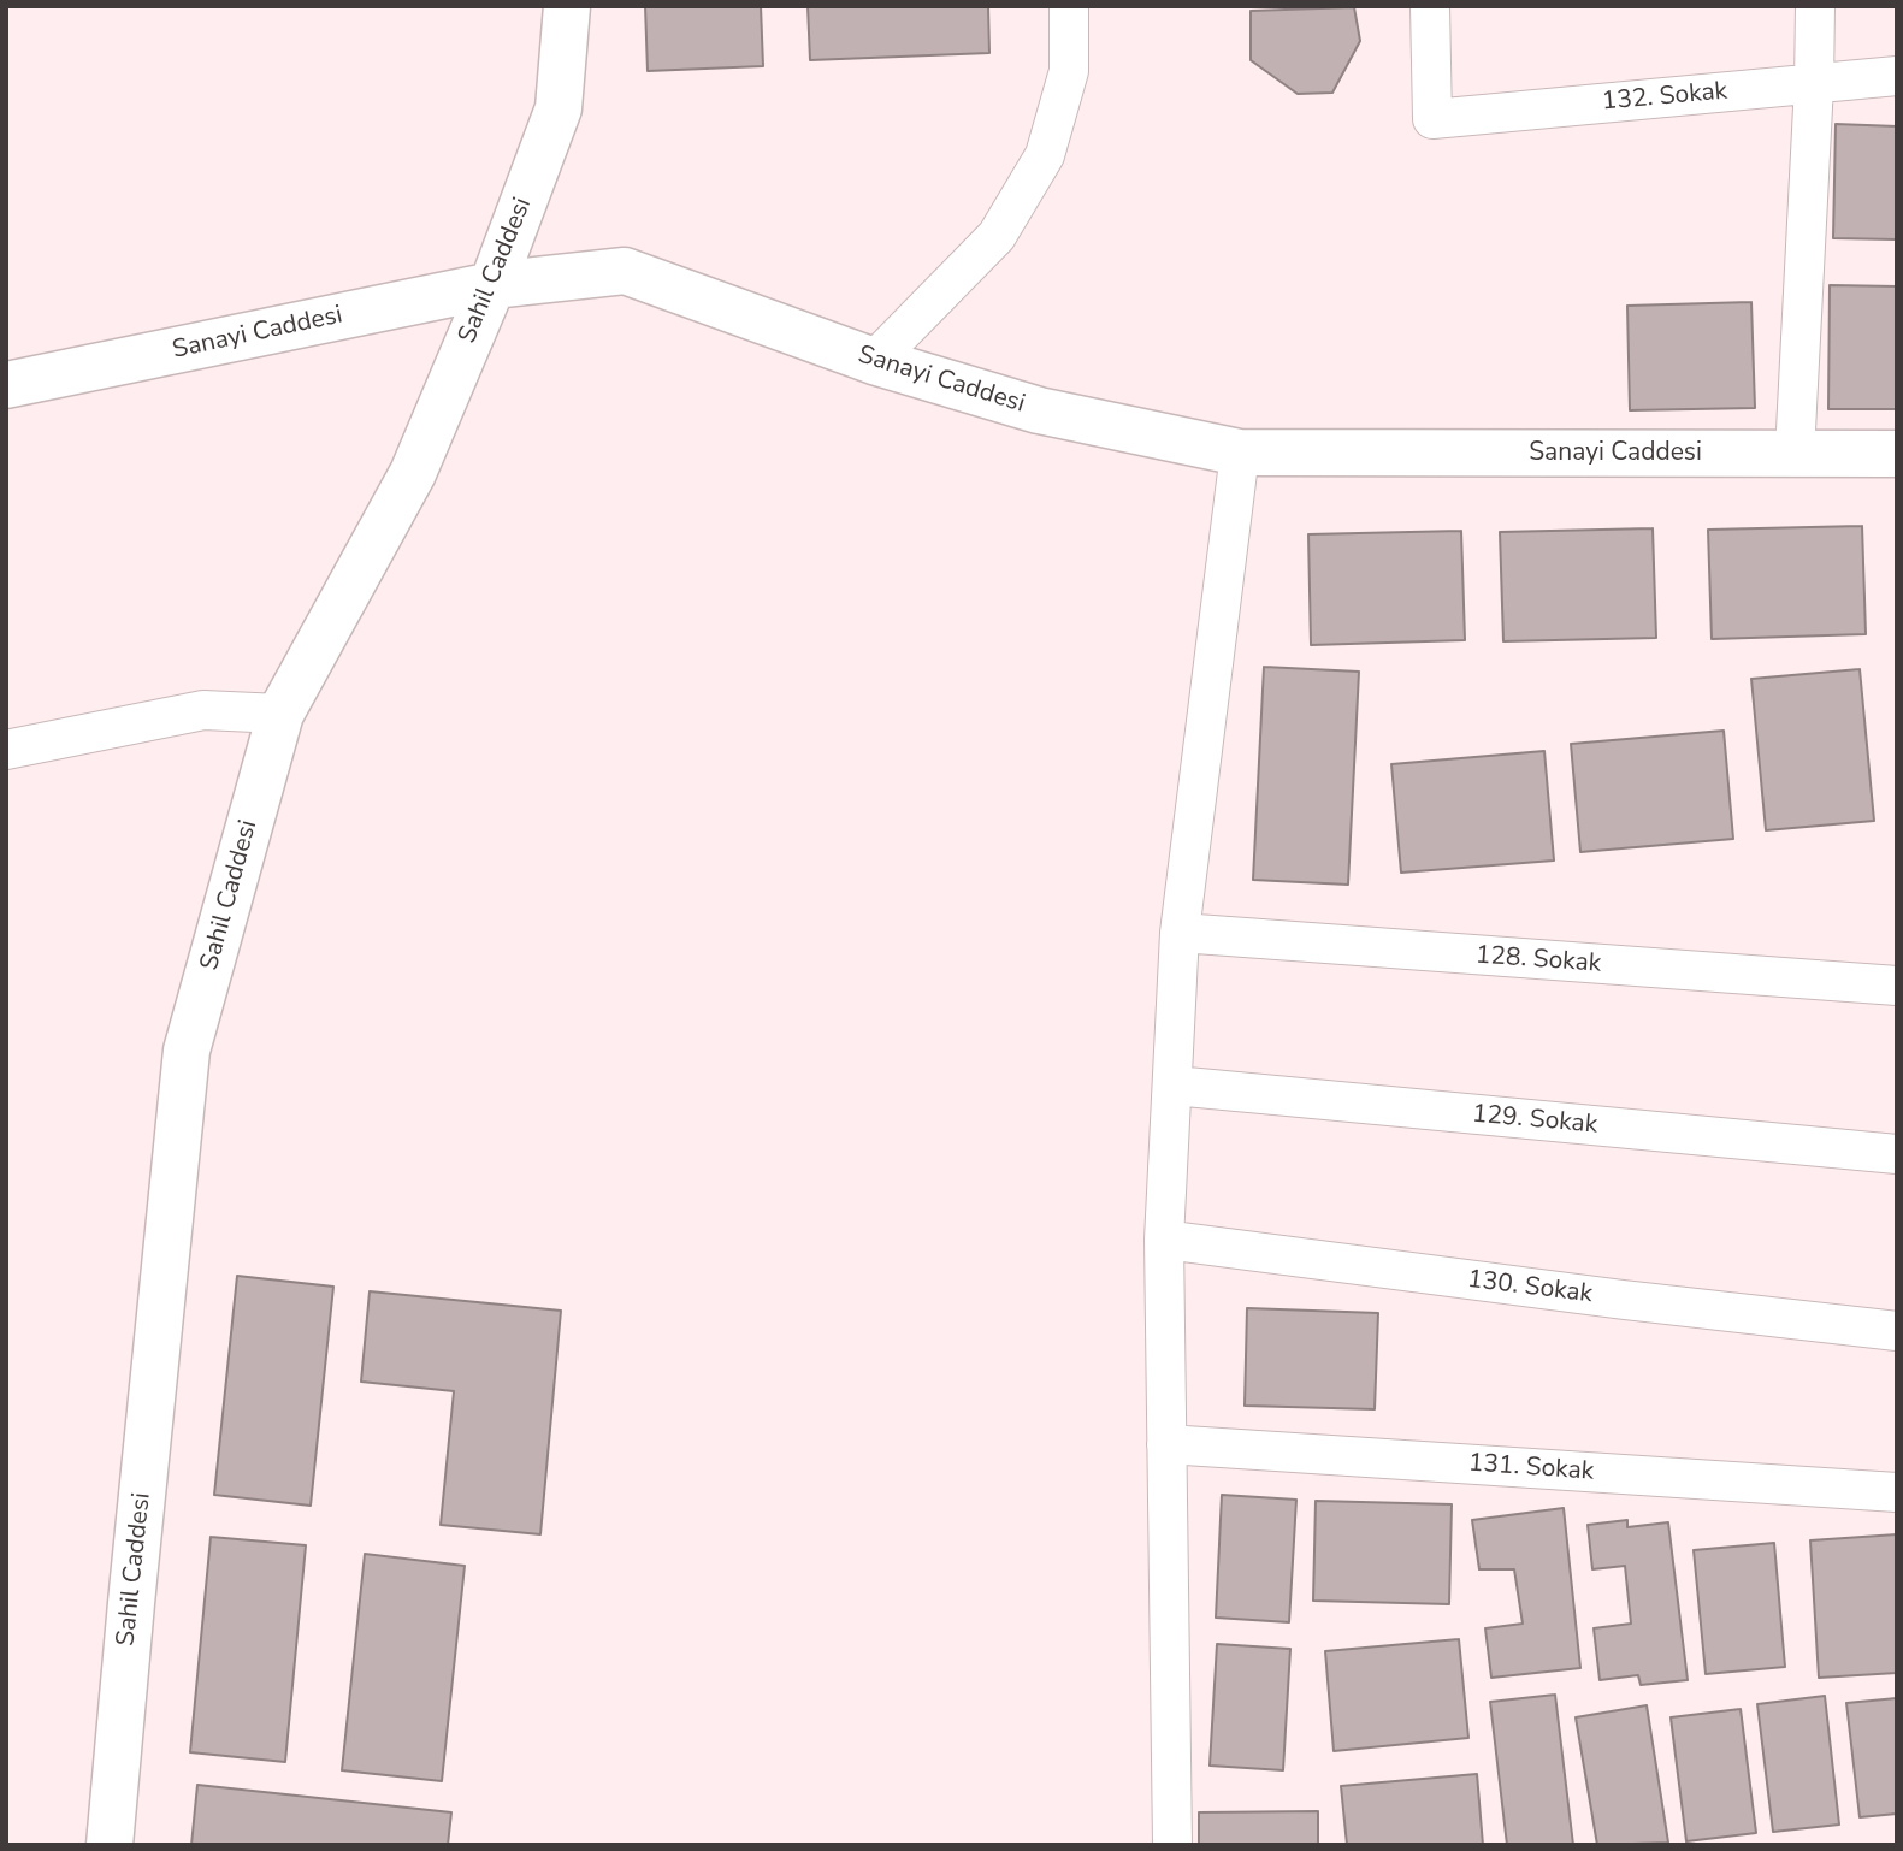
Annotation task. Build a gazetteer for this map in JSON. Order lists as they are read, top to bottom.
{
  "streets": {
    "street": [
      "132. Sokak",
      "Sahil Caddesi",
      "Sanayi Caddesi",
      "128. Sokak",
      "129. Sokak",
      "130. Sokak",
      "131. Sokak"
    ]
  },
  "crossings": [
    ["Sahil Caddesi", "Sanayi Caddesi"]
  ]
}
